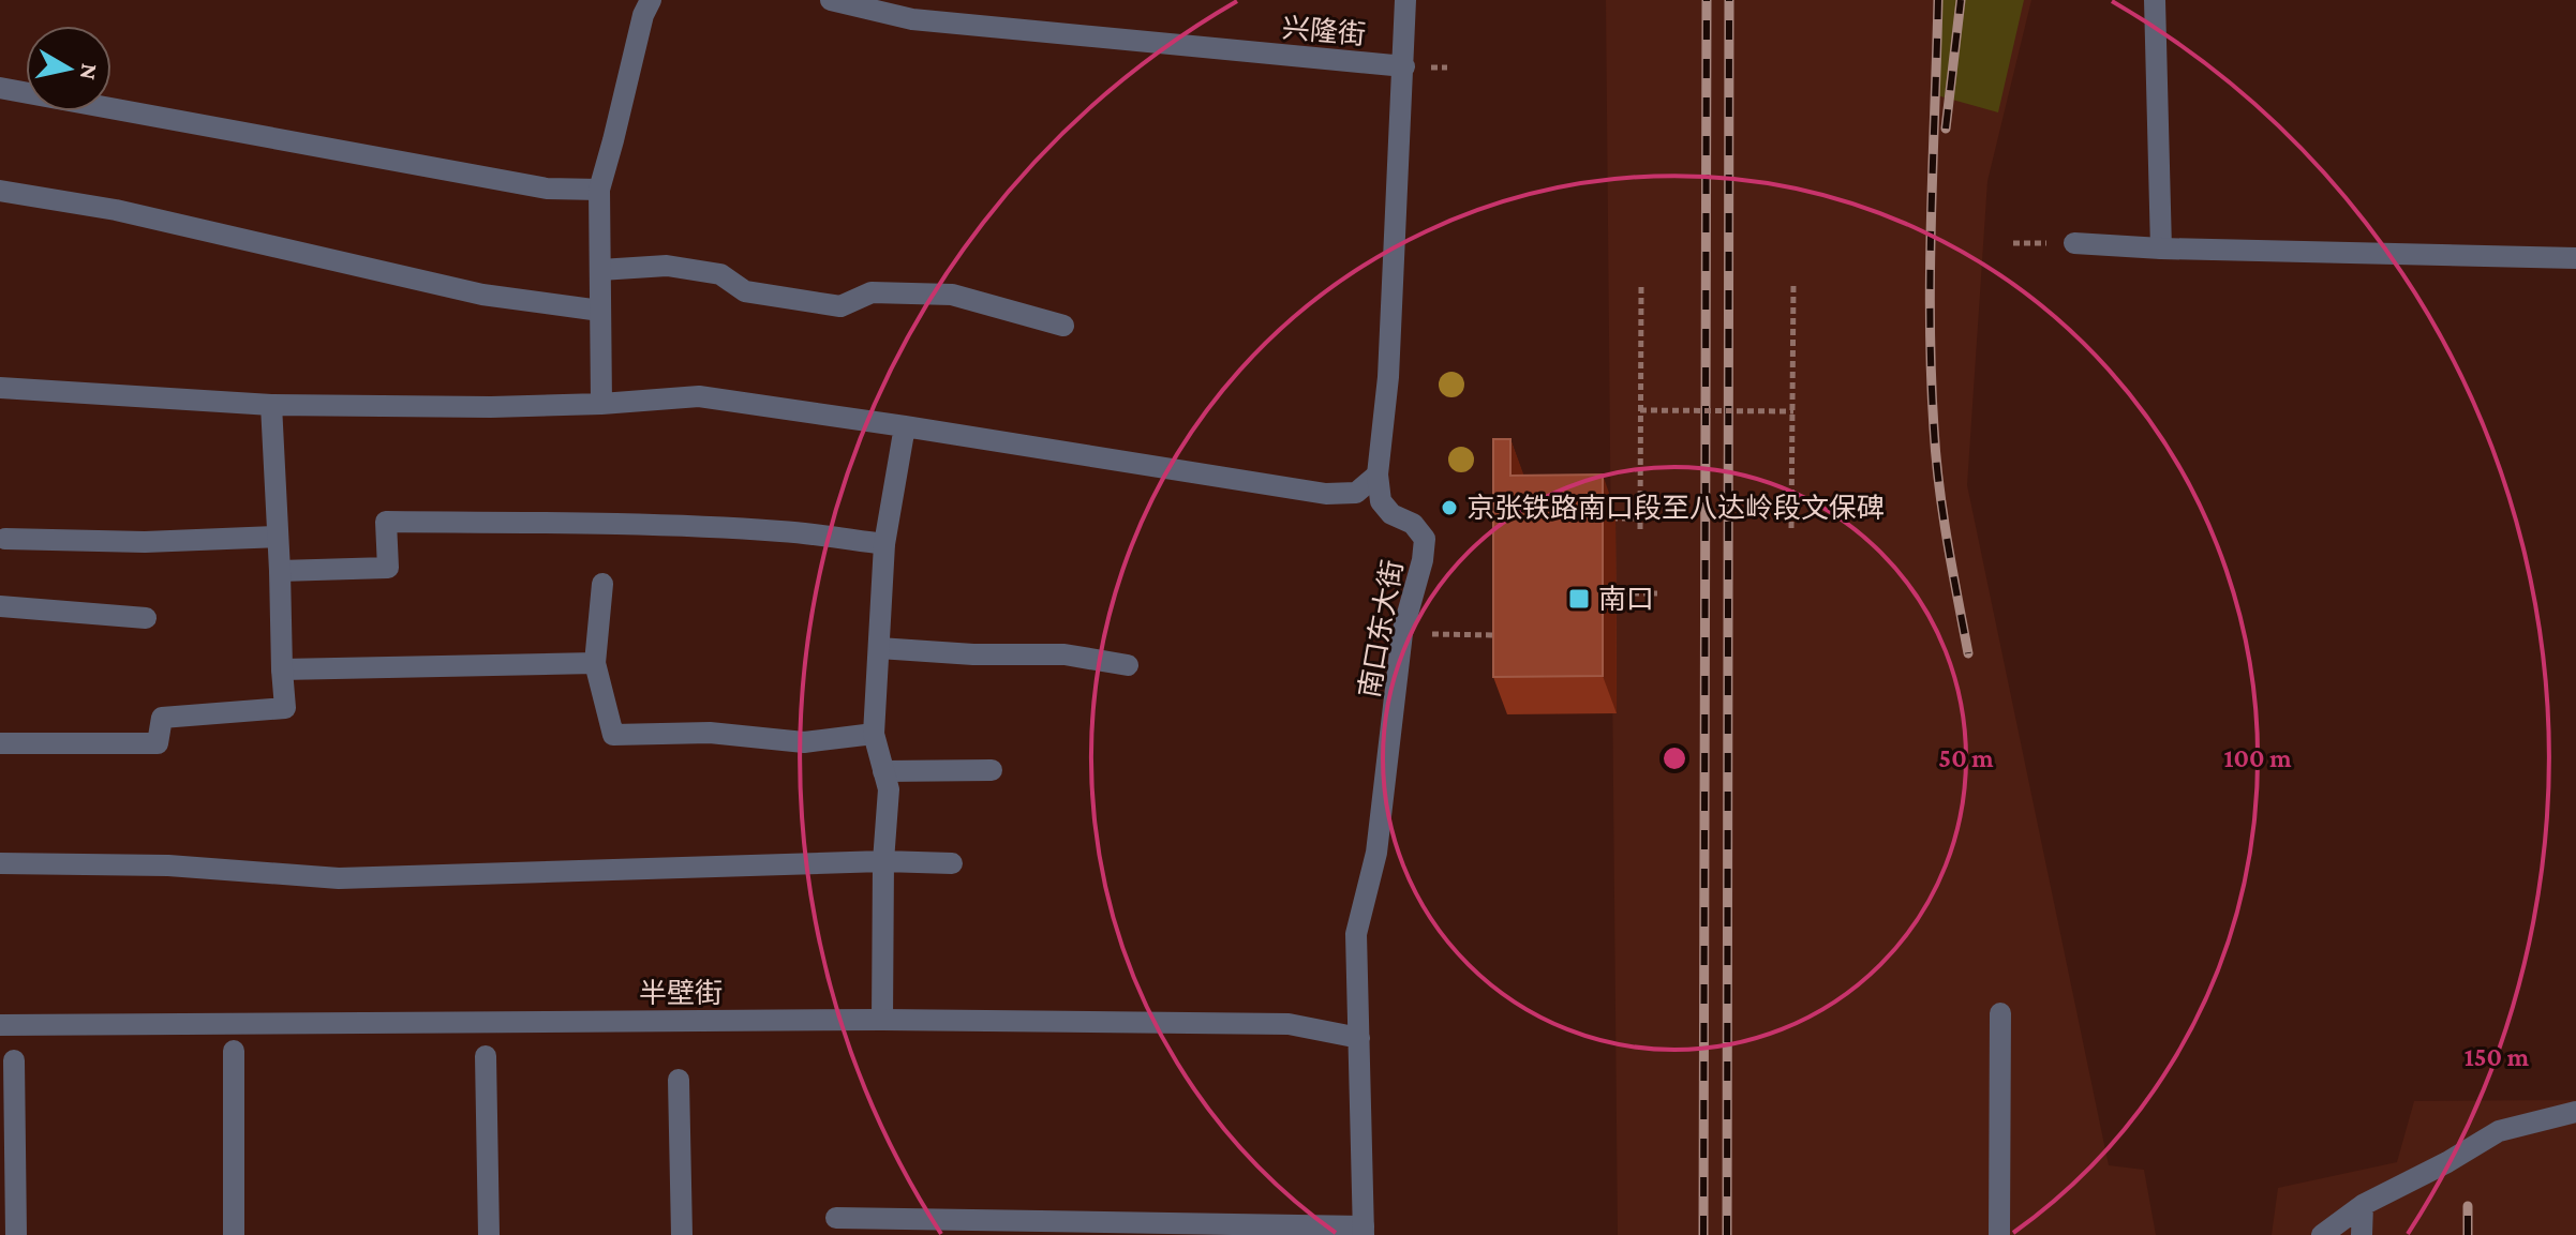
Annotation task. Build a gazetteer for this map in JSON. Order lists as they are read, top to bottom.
{
  "streets": {
    "street": ["兴隆街", "南口东大街", "半壁街"]
  },
  "crossings": [
    ["兴隆街", "南口东大街"],
    ["南口东大街", "半壁街"]
  ],
  "places": {
    "other": ["京张铁路南口段至八达岭段文保碑"],
    "transit": ["南口"]
  },
  "north": "right",
  "rings": ["50 m", "100 m", "150 m"]
}
